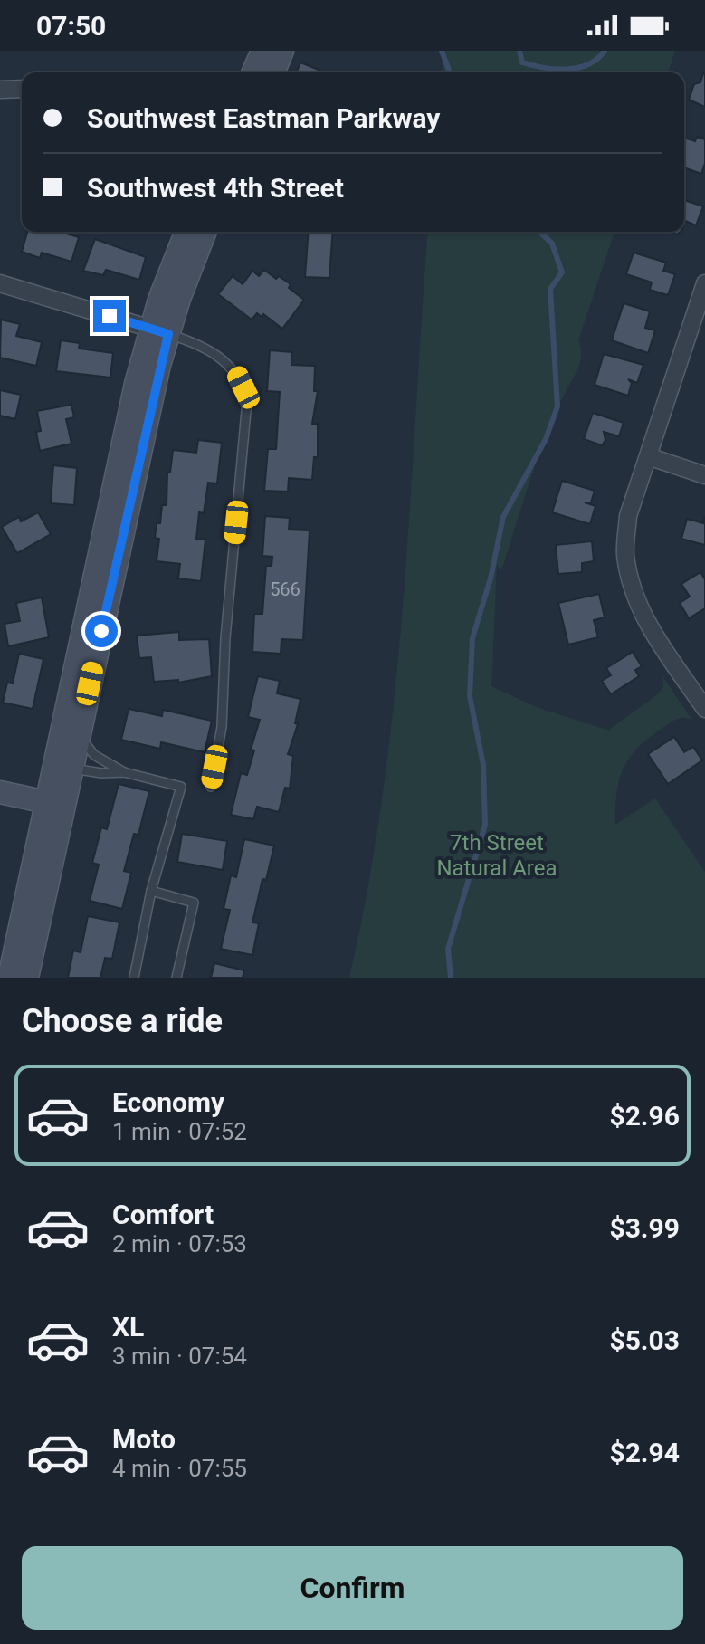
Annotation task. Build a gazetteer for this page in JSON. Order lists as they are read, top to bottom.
{
  "parks": ["7th Street Natural Area"],
  "house_numbers": ["566"],
  "page": {
    "status": "07:50",
    "banner": ["Southwest Eastman Parkway", "Southwest 4th Street"],
    "heading": "Choose a ride",
    "list": [
      {
        "name": "Economy",
        "note": "1 min · 07:52",
        "value": "$2.96"
      },
      {
        "name": "Comfort",
        "note": "2 min · 07:53",
        "value": "$3.99"
      },
      {
        "name": "XL",
        "note": "3 min · 07:54",
        "value": "$5.03"
      },
      {
        "name": "Moto",
        "note": "4 min · 07:55",
        "value": "$2.94"
      }
    ],
    "buttons": "Confirm"
  }
}
